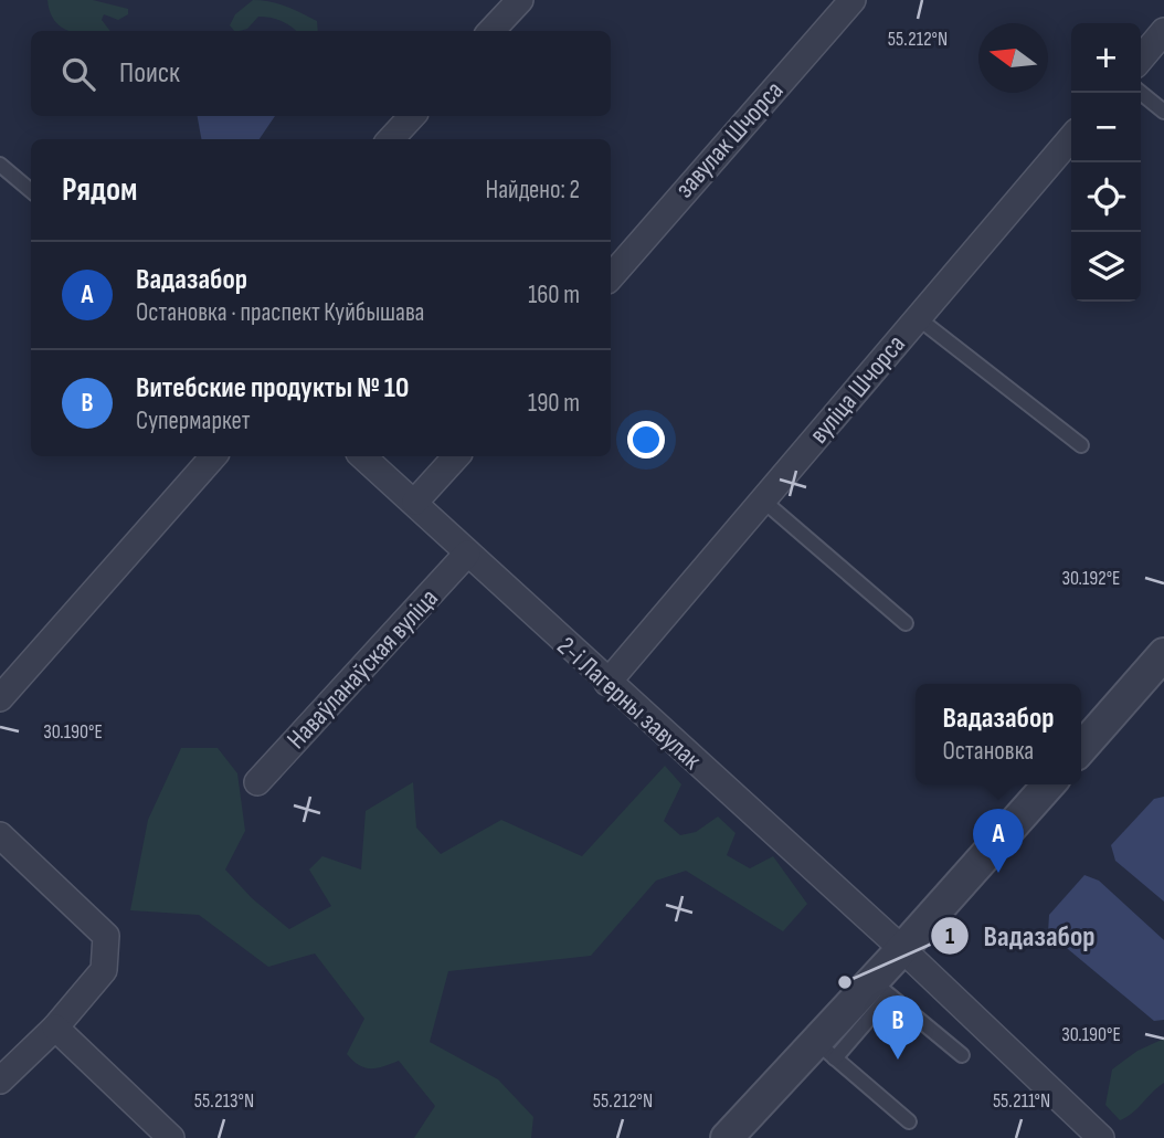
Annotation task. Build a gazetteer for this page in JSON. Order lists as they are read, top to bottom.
{
  "streets": {
    "street": [
      "завулак Шчорса",
      "вуліца Шчорса",
      "Наваўланаўская вуліца",
      "2-і Лагерны завулак"
    ]
  },
  "crossings": [
    ["вуліца Шчорса", "2-і Лагерны завулак"],
    ["Наваўланаўская вуліца", "2-і Лагерны завулак"]
  ],
  "places": ["Вадазабор"],
  "north": "left",
  "page": {
    "map_buttons": ["+", "−"],
    "search": "Поиск",
    "heading": ["Рядом", "Найдено: 2"],
    "list": [
      {
        "mark": "A",
        "name": "Вадазабор",
        "note": "Остановка · праспект Куйбышава",
        "value": "160 m"
      },
      {
        "mark": "B",
        "name": "Витебские продукты № 10",
        "note": "Супермаркет",
        "value": "190 m"
      }
    ],
    "popup": ["Вадазабор", "Остановка"],
    "pins": ["A", "B"]
  },
  "coordinates": [
    "55.212°N",
    "30.192°E",
    "30.190°E",
    "55.213°N",
    "55.211°N"
  ]
}
